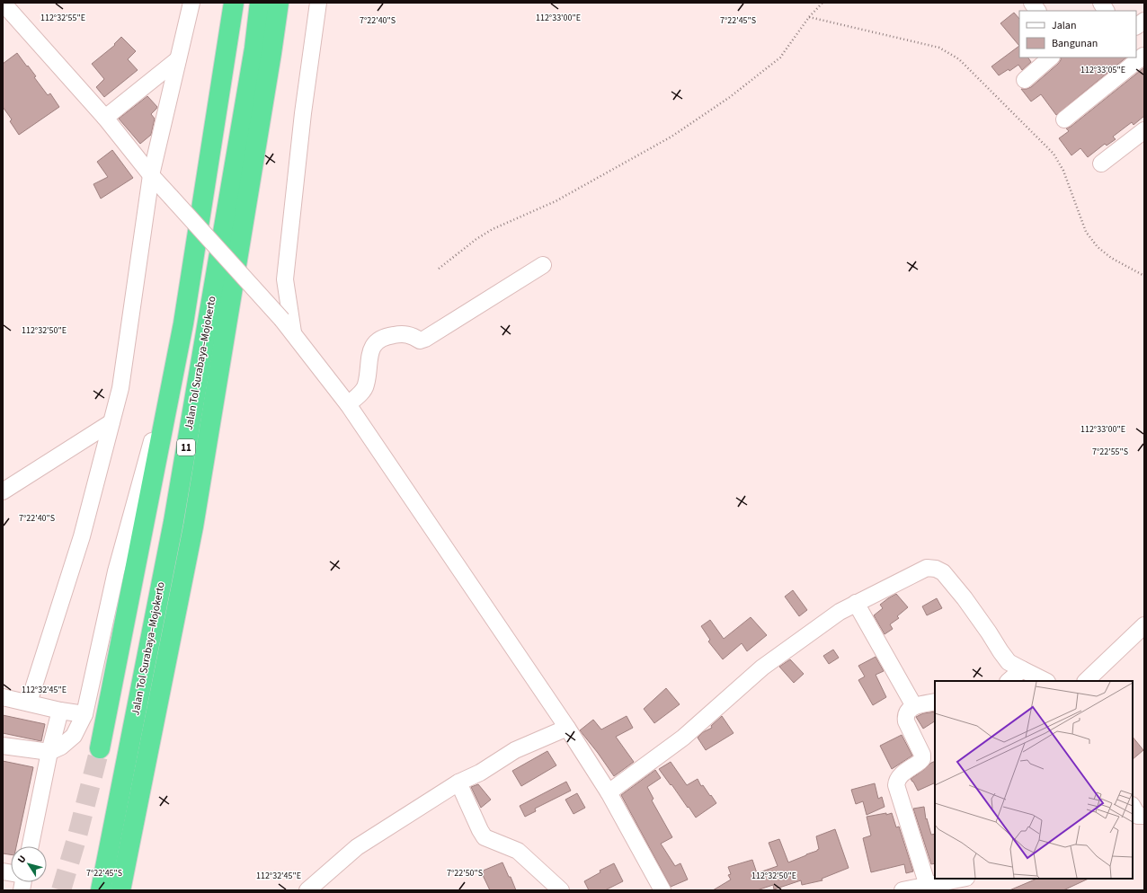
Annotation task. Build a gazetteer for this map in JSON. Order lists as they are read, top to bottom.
{
  "streets": {
    "highway": ["Jalan Tol Surabaya–Mojokerto", "11"]
  },
  "legend": ["Jalan", "Bangunan"],
  "north": "top left",
  "coordinates": [
    "112°32'55\"E",
    "112°33'00\"E",
    "7°22'40\"S",
    "7°22'45\"S",
    "112°33'05\"E",
    "112°32'50\"E",
    "7°22'55\"S",
    "112°32'45\"E",
    "7°22'50\"S"
  ]
}
